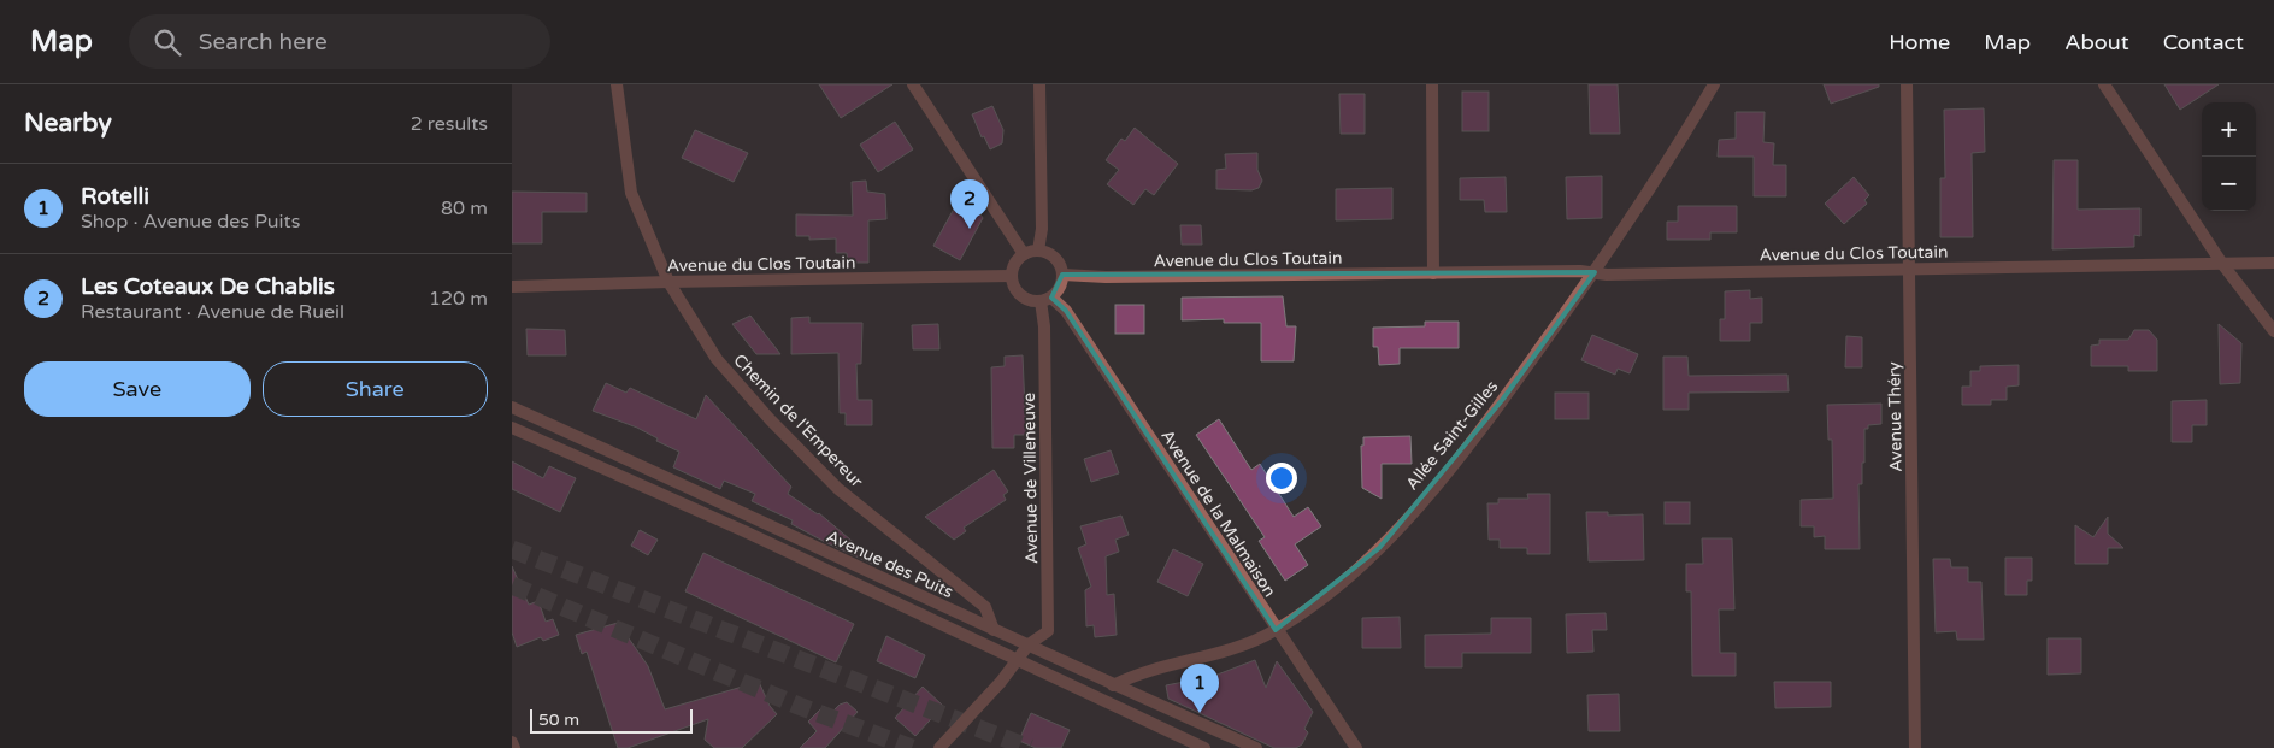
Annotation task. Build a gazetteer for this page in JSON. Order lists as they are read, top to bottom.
{
  "streets": {
    "street": [
      "Avenue du Clos Toutain",
      "Avenue Théry",
      "Chemin de l'Empereur",
      "Allée Saint-Gilles",
      "Avenue de Villeneuve",
      "Avenue de la Malmaison",
      "Avenue des Puits"
    ]
  },
  "crossings": [
    ["Avenue du Clos Toutain", "Avenue Théry"],
    ["Avenue du Clos Toutain", "Chemin de l'Empereur"],
    ["Avenue du Clos Toutain", "Allée Saint-Gilles"],
    ["Avenue du Clos Toutain", "Avenue de Villeneuve"],
    ["Avenue du Clos Toutain", "Avenue de la Malmaison"],
    ["Chemin de l'Empereur", "Avenue des Puits"],
    ["Allée Saint-Gilles", "Avenue de la Malmaison"],
    ["Allée Saint-Gilles", "Avenue des Puits"],
    ["Avenue de Villeneuve", "Avenue de la Malmaison"],
    ["Avenue de Villeneuve", "Avenue des Puits"]
  ],
  "scale_bar": "50 m",
  "page": {
    "header": "Map",
    "search": "Search here",
    "nav": [
      "Home",
      "Map",
      "About",
      "Contact"
    ],
    "heading": ["Nearby", "2 results"],
    "map_buttons": ["+", "−"],
    "list": [
      {
        "mark": "1",
        "name": "Rotelli",
        "note": "Shop · Avenue des Puits",
        "value": "80 m"
      },
      {
        "mark": "2",
        "name": "Les Coteaux De Chablis",
        "note": "Restaurant · Avenue de Rueil",
        "value": "120 m"
      }
    ],
    "pins": ["2", "1"],
    "buttons": ["Save", "Share"],
    "scale": "50 m"
  }
}
